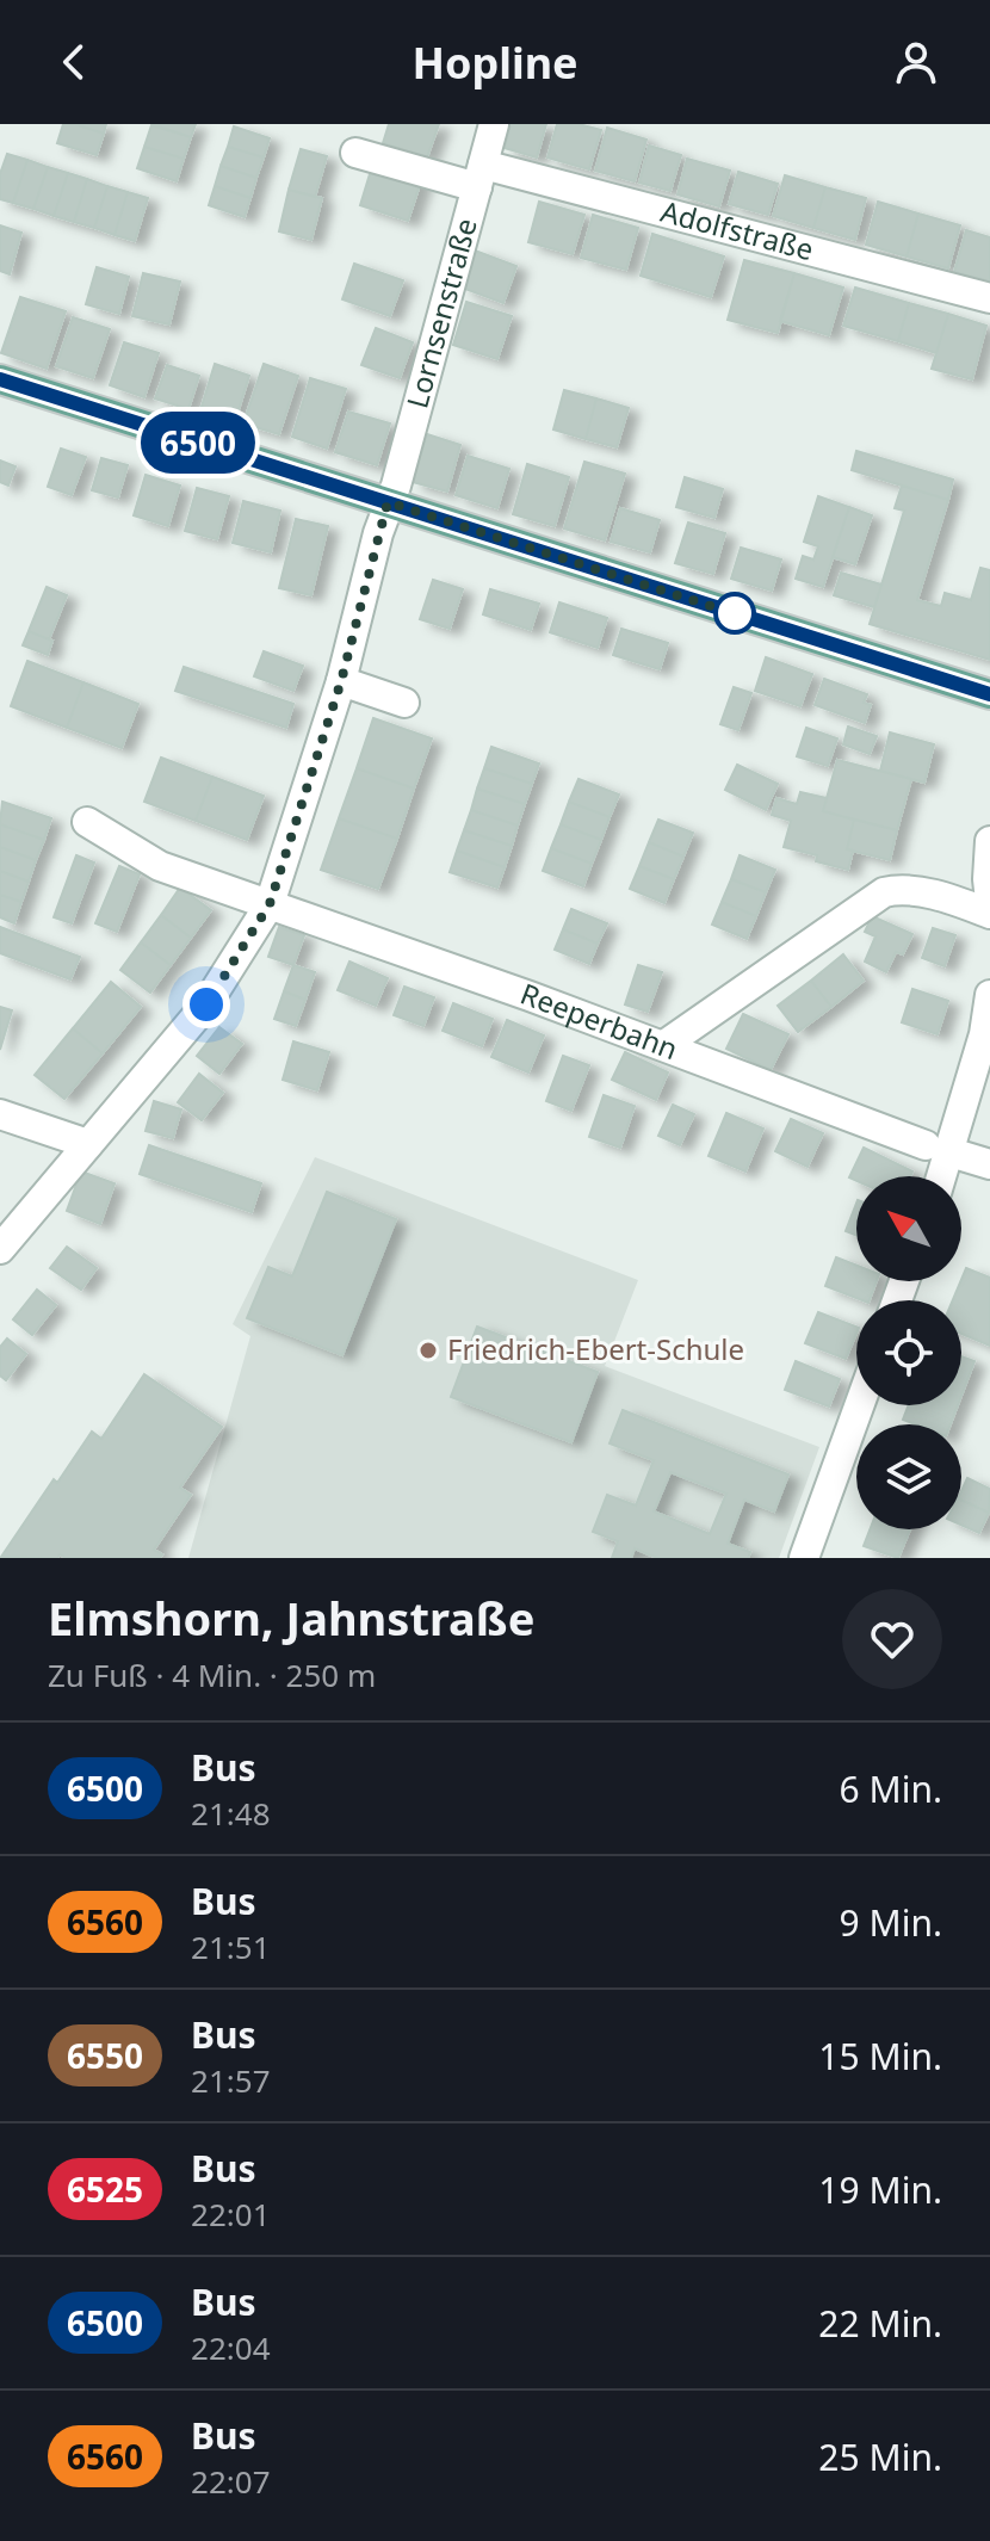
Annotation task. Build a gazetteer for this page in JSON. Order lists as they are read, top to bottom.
{
  "streets": {
    "street": ["Adolfstraße", "Lornsenstraße", "Reeperbahn"]
  },
  "crossings": [
    ["Adolfstraße", "Lornsenstraße"],
    ["Lornsenstraße", "Reeperbahn"]
  ],
  "places": ["Friedrich-Ebert-Schule"],
  "lines": ["bus line 6500"],
  "north": "top left",
  "page": {
    "header": "Hopline",
    "on_map": "6500",
    "heading": ["Elmshorn, Jahnstraße", "Zu Fuß · 4 Min. · 250 m"],
    "list": [
      {
        "mark": "6500",
        "name": "Bus",
        "note": "21:48",
        "value": "6 Min."
      },
      {
        "mark": "6560",
        "name": "Bus",
        "note": "21:51",
        "value": "9 Min."
      },
      {
        "mark": "6550",
        "name": "Bus",
        "note": "21:57",
        "value": "15 Min."
      },
      {
        "mark": "6525",
        "name": "Bus",
        "note": "22:01",
        "value": "19 Min."
      },
      {
        "mark": "6500",
        "name": "Bus",
        "note": "22:04",
        "value": "22 Min."
      },
      {
        "mark": "6560",
        "name": "Bus",
        "note": "22:07",
        "value": "25 Min."
      }
    ]
  }
}
